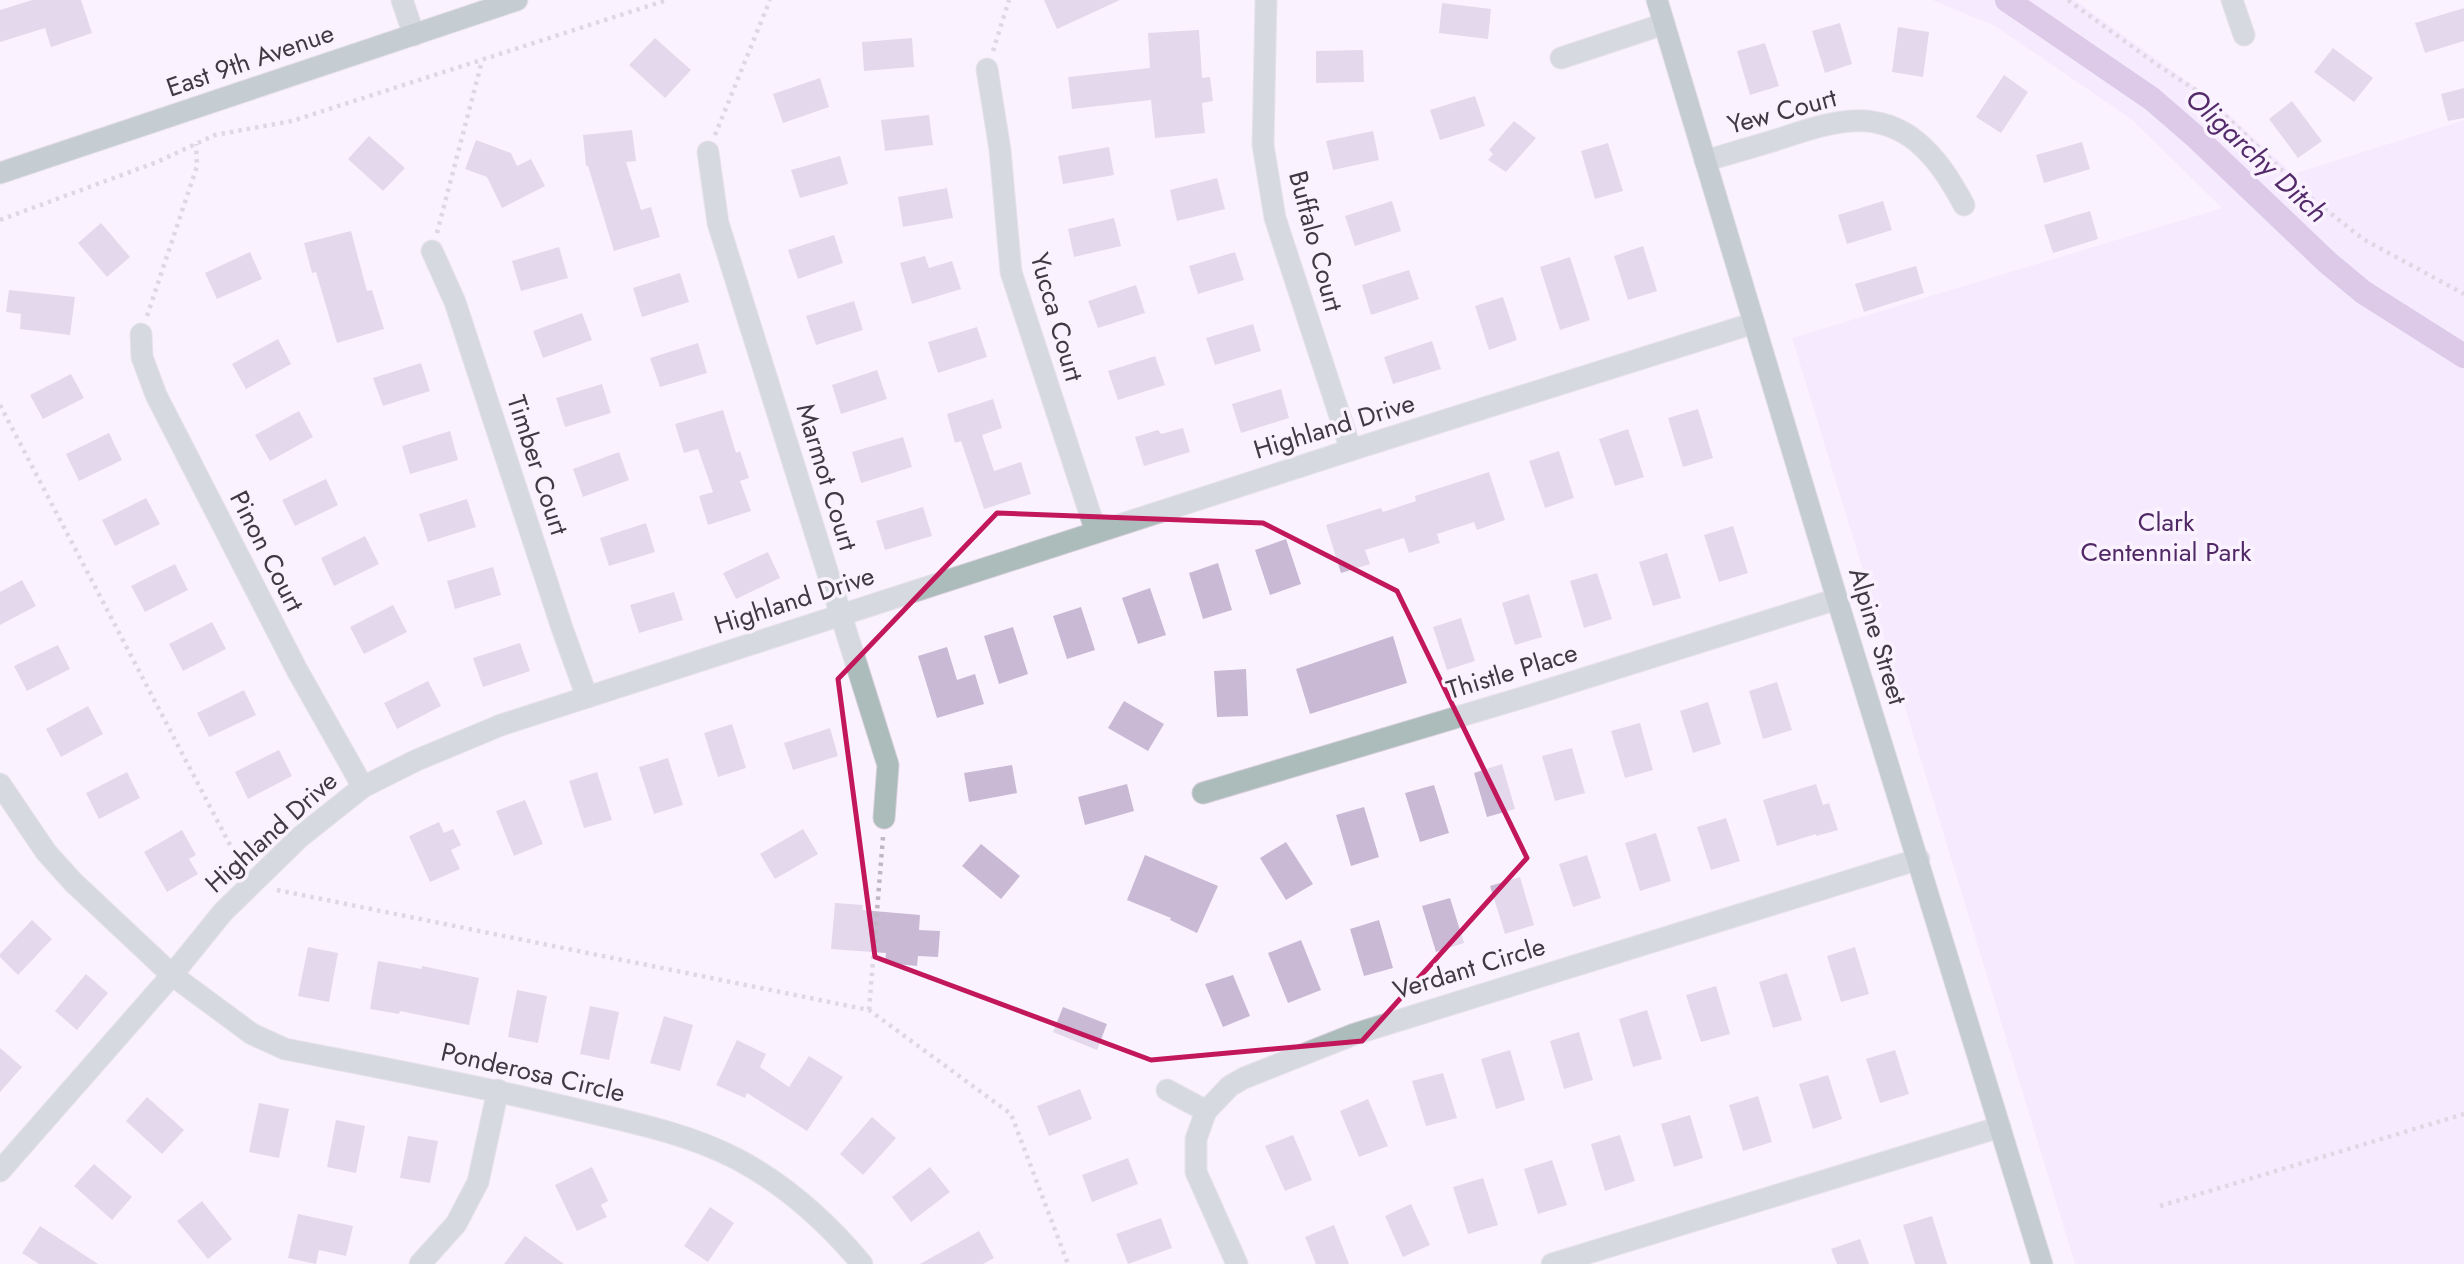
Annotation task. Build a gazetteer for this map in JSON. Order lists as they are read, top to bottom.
{
  "streets": {
    "street": [
      "East 9th Avenue",
      "Yew Court",
      "Buffalo Court",
      "Yucca Court",
      "Highland Drive",
      "Timber Court",
      "Marmot Court",
      "Pinon Court",
      "Alpine Street",
      "Thistle Place",
      "Verdant Circle",
      "Ponderosa Circle"
    ]
  },
  "crossings": [
    ["Yew Court", "Alpine Street"],
    ["Buffalo Court", "Highland Drive"],
    ["Yucca Court", "Highland Drive"],
    ["Highland Drive", "Timber Court"],
    ["Highland Drive", "Marmot Court"],
    ["Highland Drive", "Pinon Court"],
    ["Highland Drive", "Alpine Street"],
    ["Highland Drive", "Ponderosa Circle"],
    ["Alpine Street", "Thistle Place"],
    ["Alpine Street", "Verdant Circle"]
  ],
  "water": ["Oligarchy Ditch"],
  "parks": ["Clark Centennial Park"]
}
